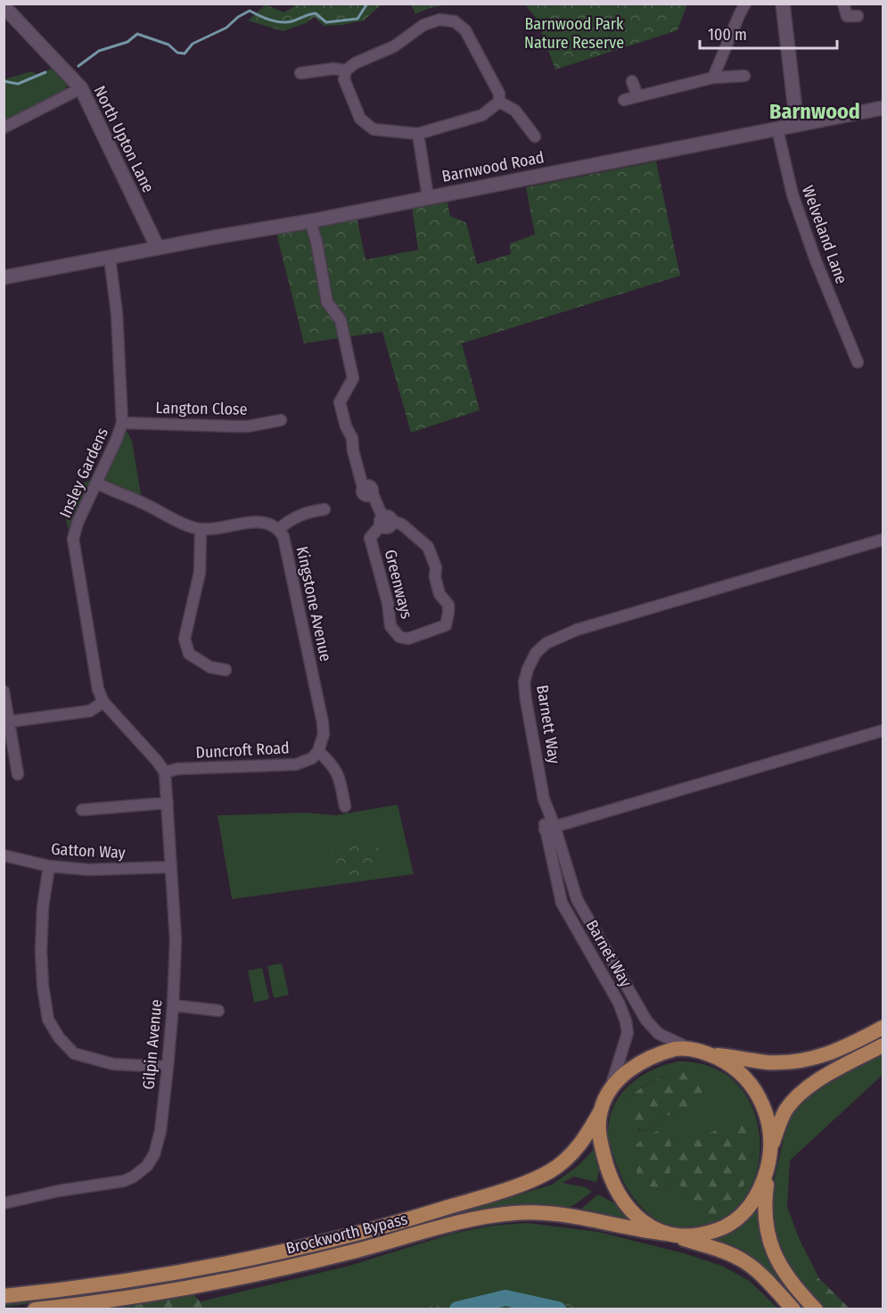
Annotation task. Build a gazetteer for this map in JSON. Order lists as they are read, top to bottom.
{
  "streets": {
    "highway": ["Brockworth Bypass"],
    "street": [
      "North Upton Lane",
      "Barnwood Road",
      "Welveland Lane",
      "Langton Close",
      "Insley Gardens",
      "Greenways",
      "Kingstone Avenue",
      "Barnett Way",
      "Duncroft Road",
      "Gatton Way",
      "Barnet Way",
      "Gilpin Avenue"
    ]
  },
  "crossings": [
    ["North Upton Lane", "Barnwood Road"],
    ["Barnwood Road", "Welveland Lane"],
    ["Barnwood Road", "Insley Gardens"],
    ["Langton Close", "Insley Gardens"],
    ["Insley Gardens", "Kingstone Avenue"],
    ["Insley Gardens", "Duncroft Road"],
    ["Insley Gardens", "Gilpin Avenue"],
    ["Kingstone Avenue", "Duncroft Road"],
    ["Barnett Way", "Barnet Way"],
    ["Duncroft Road", "Gilpin Avenue"],
    ["Gatton Way", "Gilpin Avenue"],
    ["Barnet Way", "Brockworth Bypass"]
  ],
  "districts": ["Barnwood"],
  "parks": ["Barnwood Park Nature Reserve"],
  "scale_bar": "100 m"
}
